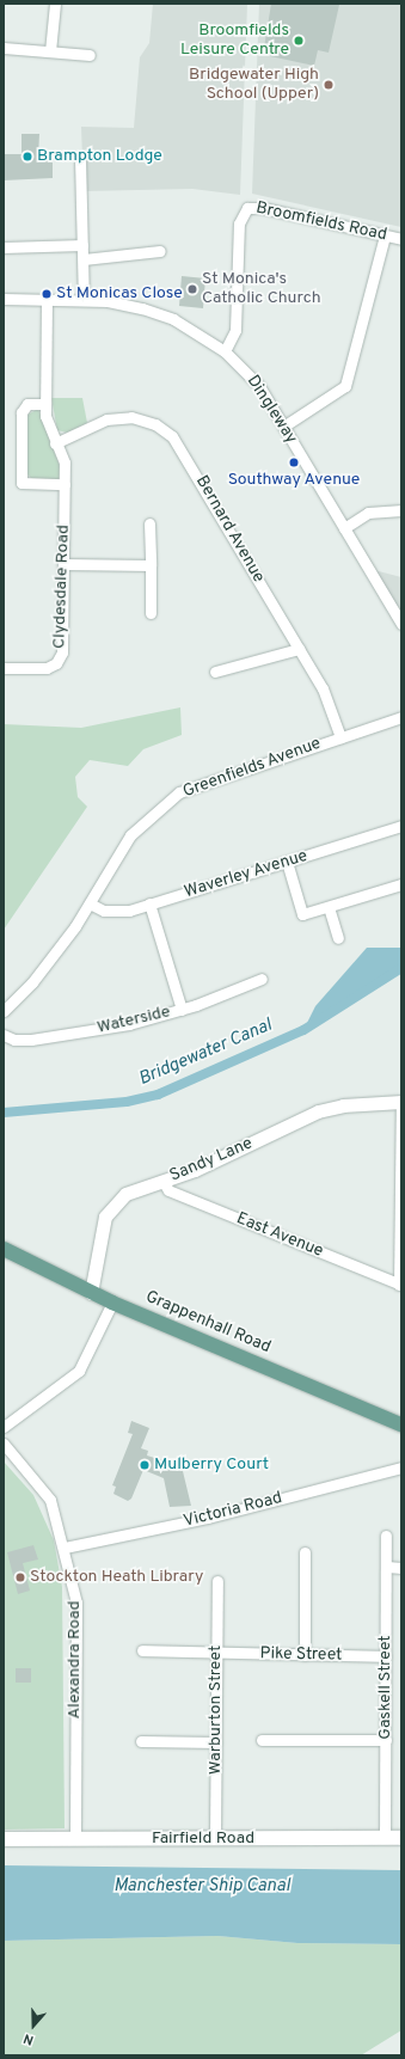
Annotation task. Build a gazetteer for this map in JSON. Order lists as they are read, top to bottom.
{
  "streets": {
    "main road": ["Grappenhall Road", "Fairfield Road"],
    "street": [
      "Broomfields Road",
      "Dingleway",
      "Bernard Avenue",
      "Clydesdale Road",
      "Greenfields Avenue",
      "Waverley Avenue",
      "Waterside",
      "Sandy Lane",
      "East Avenue",
      "Victoria Road",
      "Pike Street",
      "Alexandra Road",
      "Gaskell Street",
      "Warburton Street"
    ]
  },
  "crossings": [
    ["Broomfields Road", "Dingleway"],
    ["Dingleway", "Clydesdale Road"],
    ["Bernard Avenue", "Clydesdale Road"],
    ["Bernard Avenue", "Greenfields Avenue"],
    ["Greenfields Avenue", "Waverley Avenue"],
    ["Sandy Lane", "East Avenue"],
    ["Sandy Lane", "Grappenhall Road"],
    ["Victoria Road", "Alexandra Road"],
    ["Pike Street", "Gaskell Street"],
    ["Pike Street", "Warburton Street"],
    ["Alexandra Road", "Fairfield Road"],
    ["Gaskell Street", "Fairfield Road"],
    ["Warburton Street", "Fairfield Road"]
  ],
  "water": ["Bridgewater Canal", "Manchester Ship Canal"],
  "places": [
    "Broomfields Leisure Centre",
    "Bridgewater High School (Upper)",
    "Brampton Lodge",
    "St Monica's Catholic Church",
    "St Monicas Close",
    "Southway Avenue",
    "Mulberry Court",
    "Stockton Heath Library"
  ],
  "north": "bottom"
}
